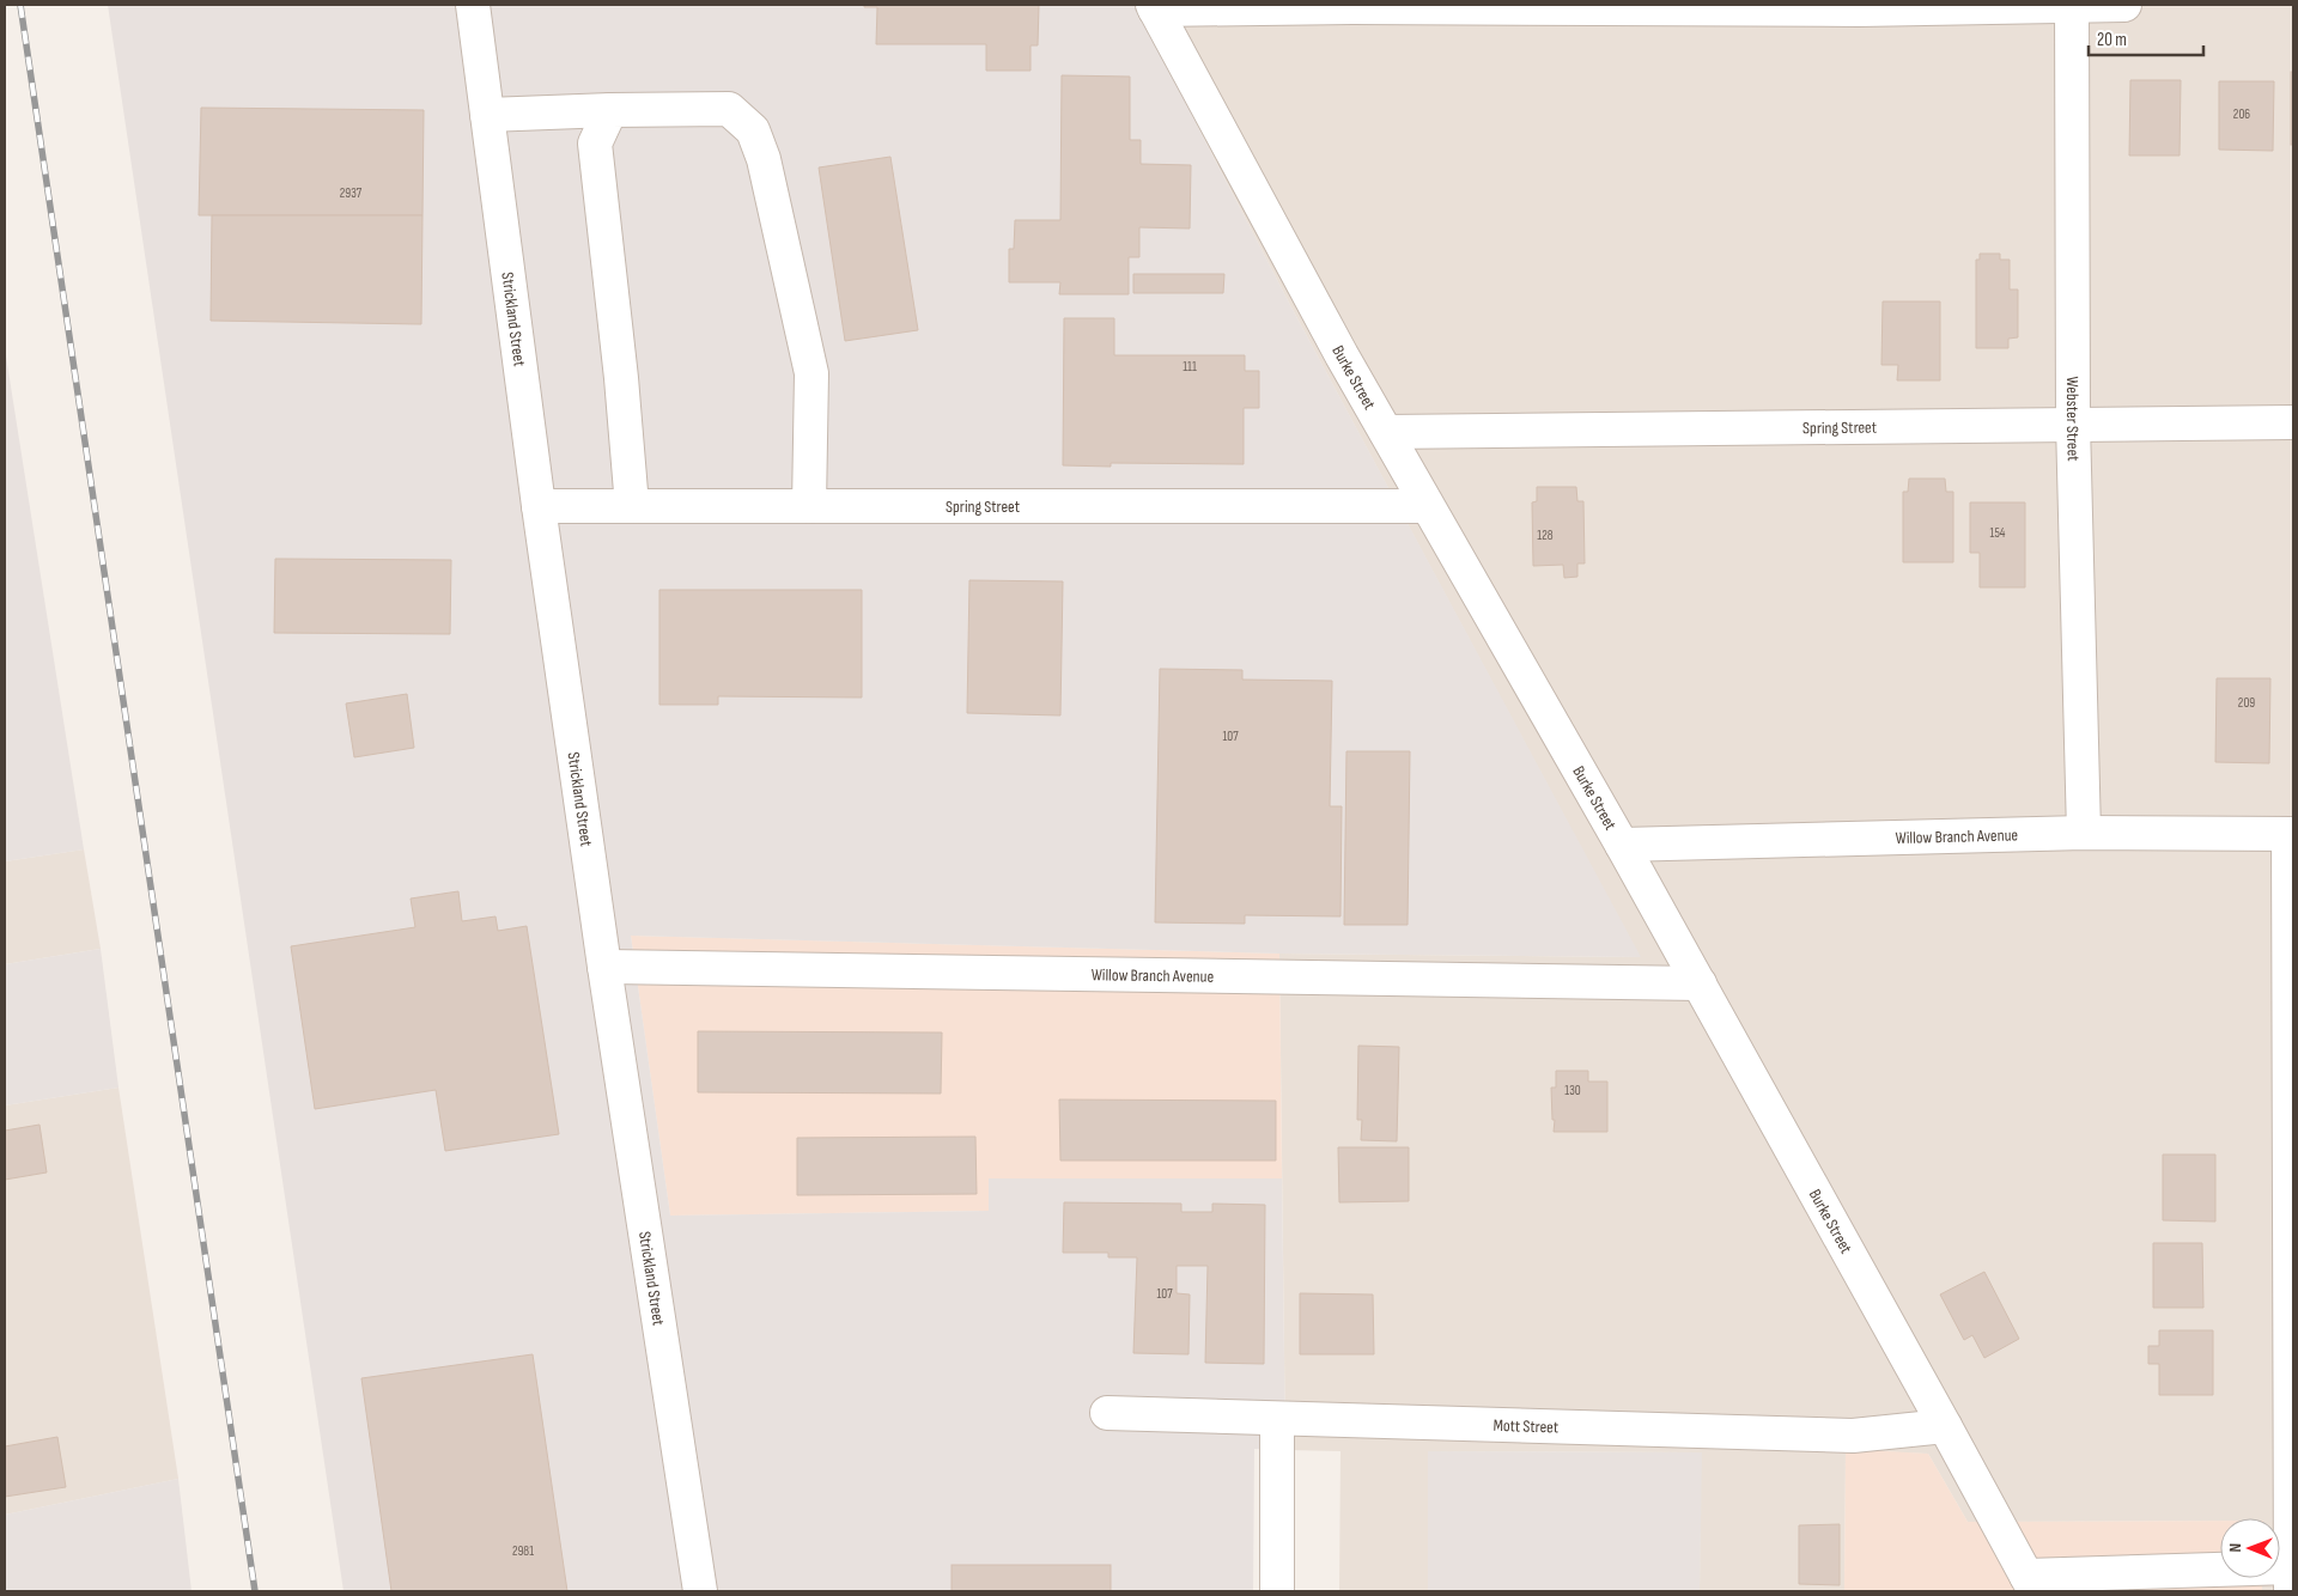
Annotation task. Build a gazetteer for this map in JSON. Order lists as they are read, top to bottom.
{
  "streets": {
    "street": [
      "Strickland Street",
      "Burke Street",
      "Webster Street",
      "Spring Street",
      "Willow Branch Avenue",
      "Mott Street"
    ]
  },
  "crossings": [
    ["Strickland Street", "Spring Street"],
    ["Strickland Street", "Willow Branch Avenue"],
    ["Burke Street", "Spring Street"],
    ["Burke Street", "Willow Branch Avenue"],
    ["Burke Street", "Mott Street"],
    ["Webster Street", "Spring Street"],
    ["Webster Street", "Willow Branch Avenue"]
  ],
  "house_numbers": [
    "206",
    "2937",
    "111",
    "154",
    "128",
    "209",
    "107",
    "130",
    "107",
    "2981"
  ],
  "scale_bar": "20 m",
  "north": "left"
}
